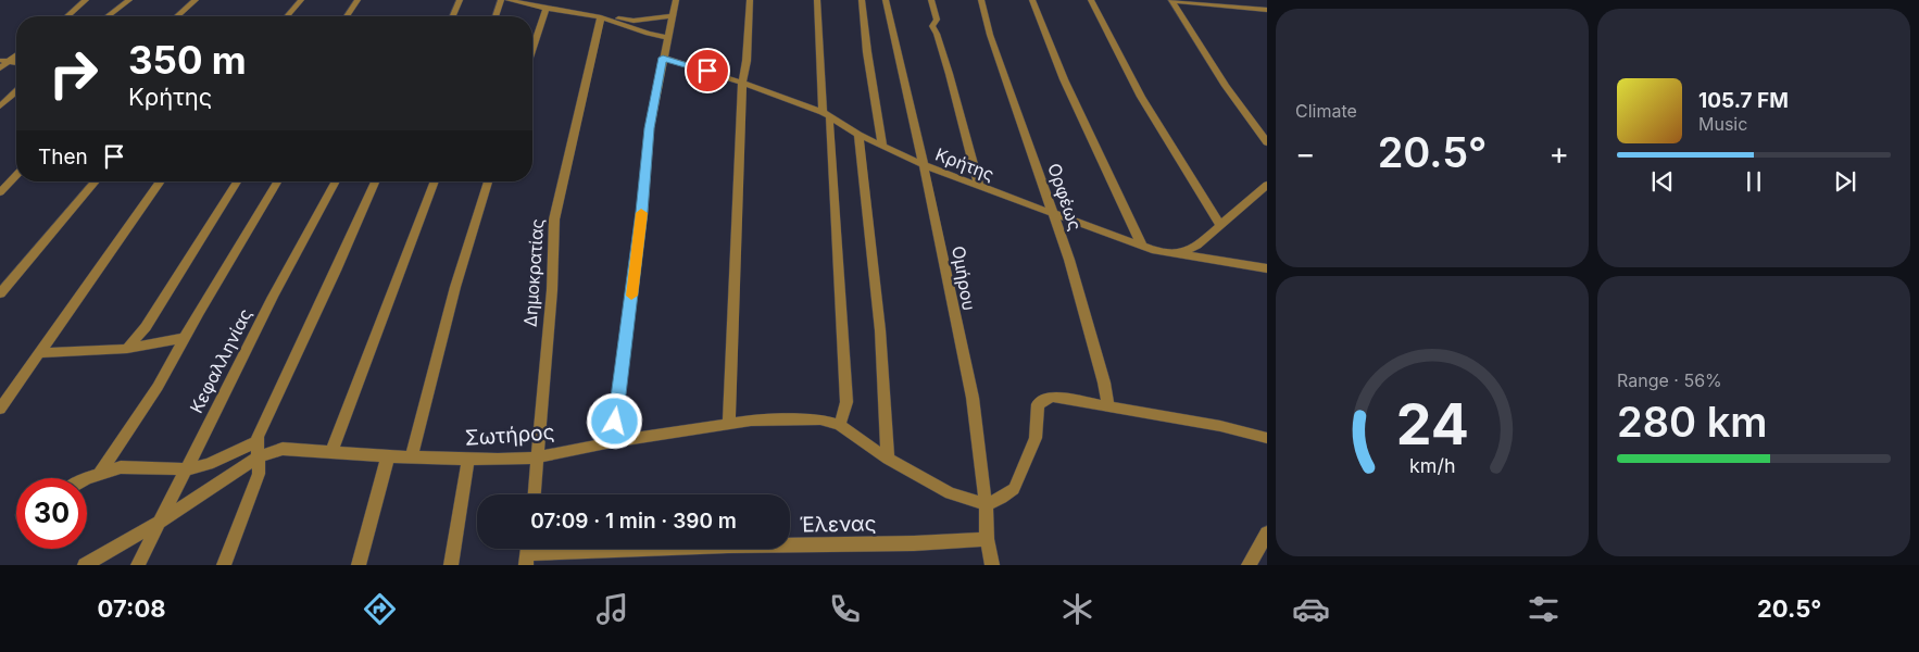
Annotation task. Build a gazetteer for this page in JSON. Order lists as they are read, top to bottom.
{
  "streets": {
    "street": [
      "Κρήτης",
      "Ορφέως",
      "Δημοκρατίας",
      "Ομήρου",
      "Κεφαλληνίας",
      "Σωτήρος",
      "Έλενας"
    ]
  },
  "crossings": [
    ["Κρήτης", "Ορφέως"],
    ["Κρήτης", "Ομήρου"],
    ["Δημοκρατίας", "Σωτήρος"],
    ["Ομήρου", "Σωτήρος"],
    ["Ομήρου", "Έλενας"],
    ["Κεφαλληνίας", "Σωτήρος"]
  ],
  "page": {
    "tile": [
      "Climate",
      ["Range · 56%", "280 km"]
    ],
    "turn": ["350 m", "Κρήτης"],
    "song": ["105.7 FM", "Music"],
    "then": "Then",
    "heat": ["−", "20.5°", "+"],
    "limit": "30",
    "trip": "07:09 · 1 min · 390 m",
    "tabs": ["07:08", "20.5°"],
    "gauge": ["24", "km/h"]
  }
}
